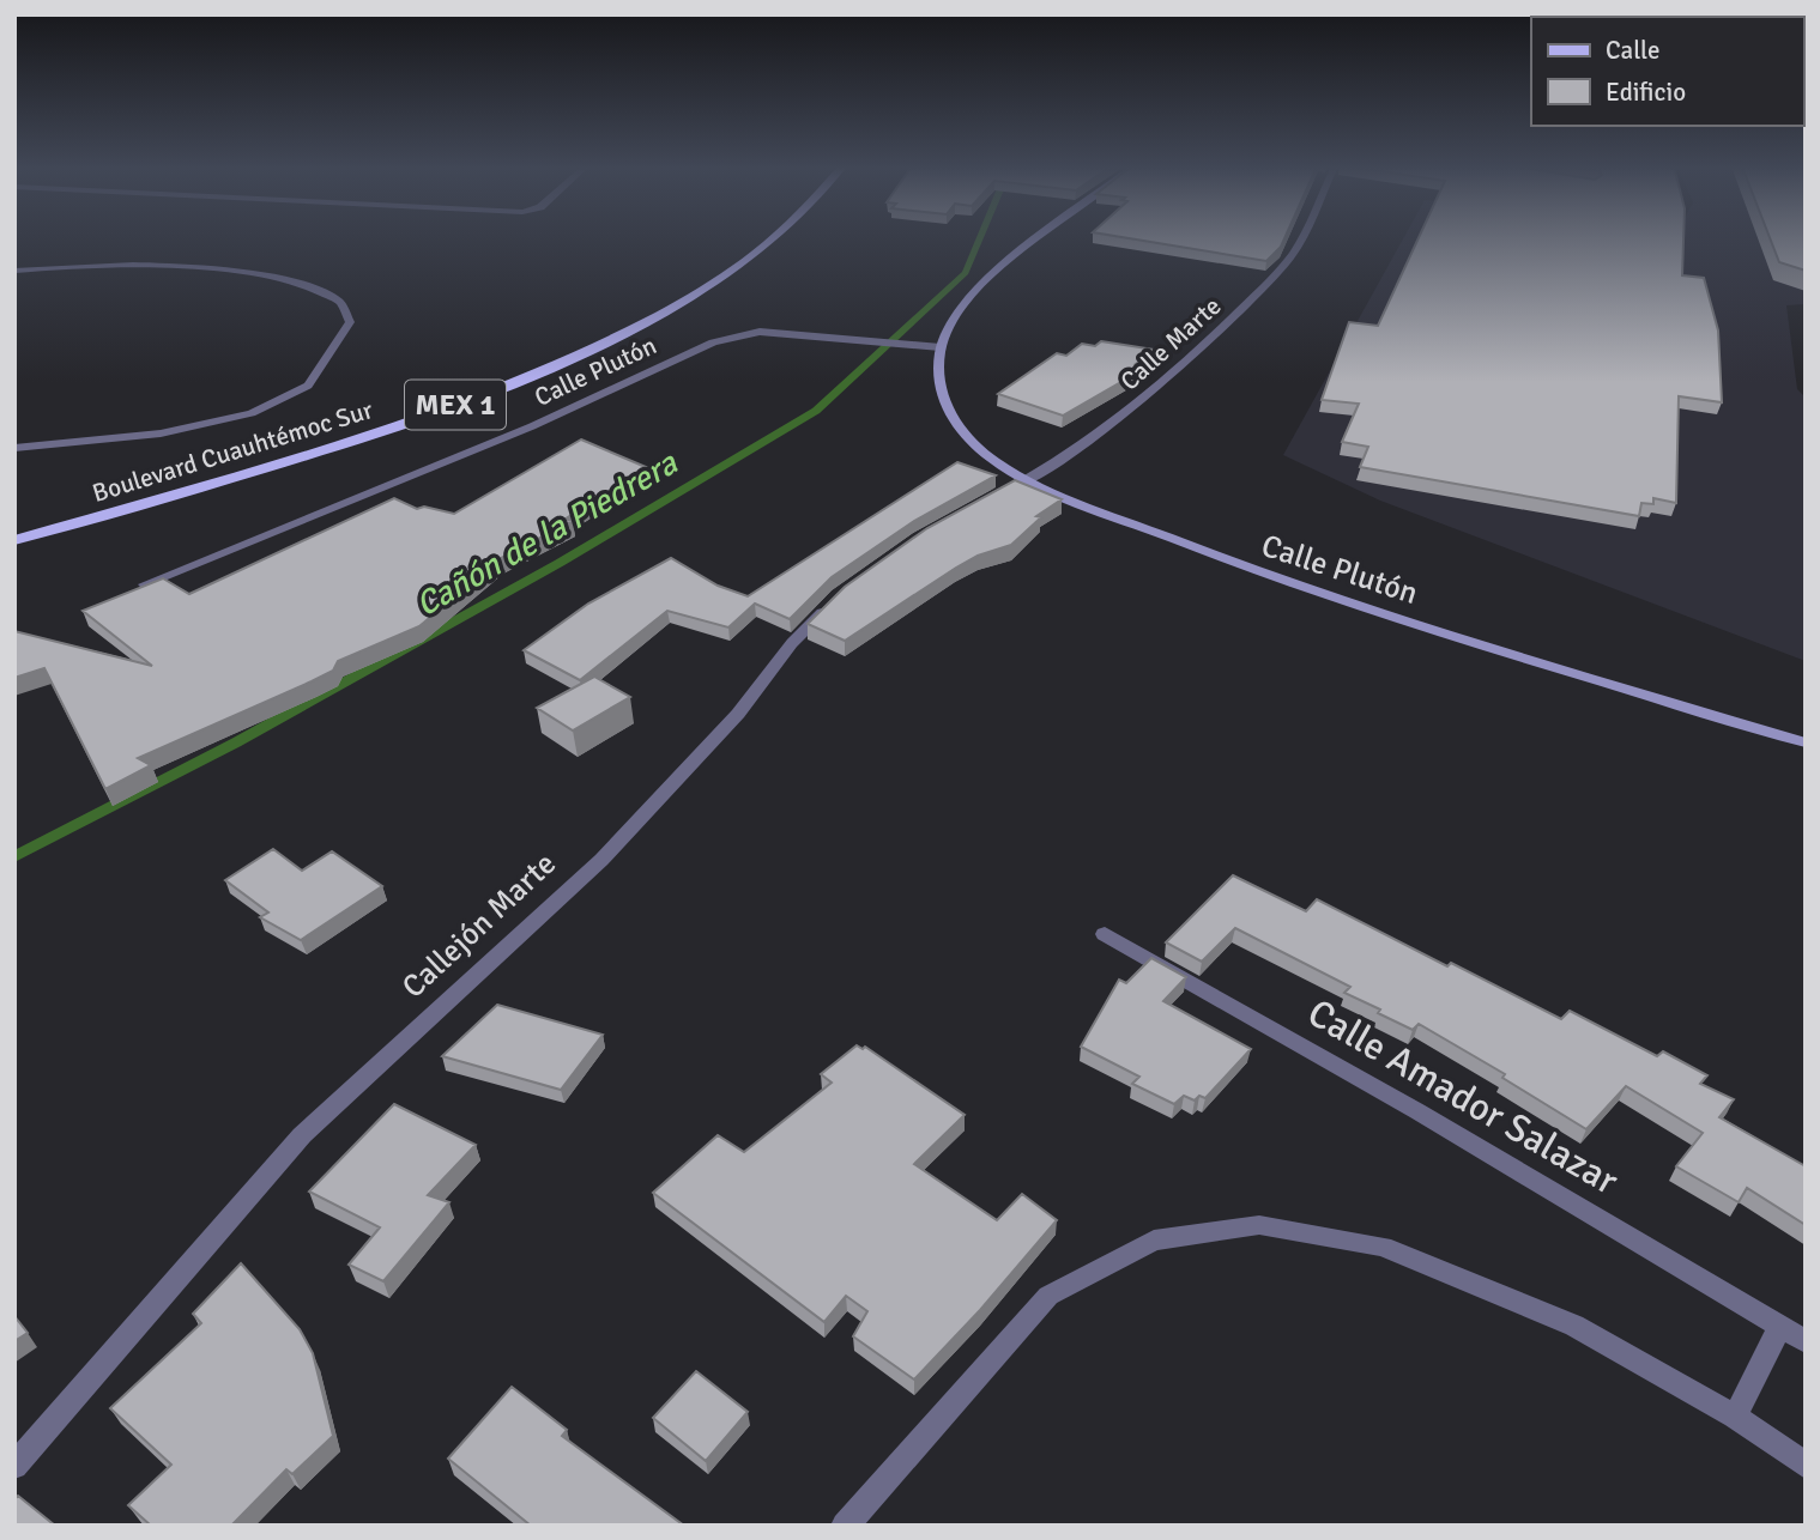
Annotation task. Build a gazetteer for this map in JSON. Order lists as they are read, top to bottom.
{
  "streets": {
    "main road": ["MEX 1", "Boulevard Cuauhtémoc Sur"],
    "street": [
      "Calle Marte",
      "Calle Plutón",
      "Callejón Marte",
      "Calle Amador Salazar"
    ]
  },
  "crossings": [
    ["Calle Marte", "Calle Plutón"]
  ],
  "water": ["Cañón de la Piedrera"],
  "legend": ["Calle", "Edificio"]
}
